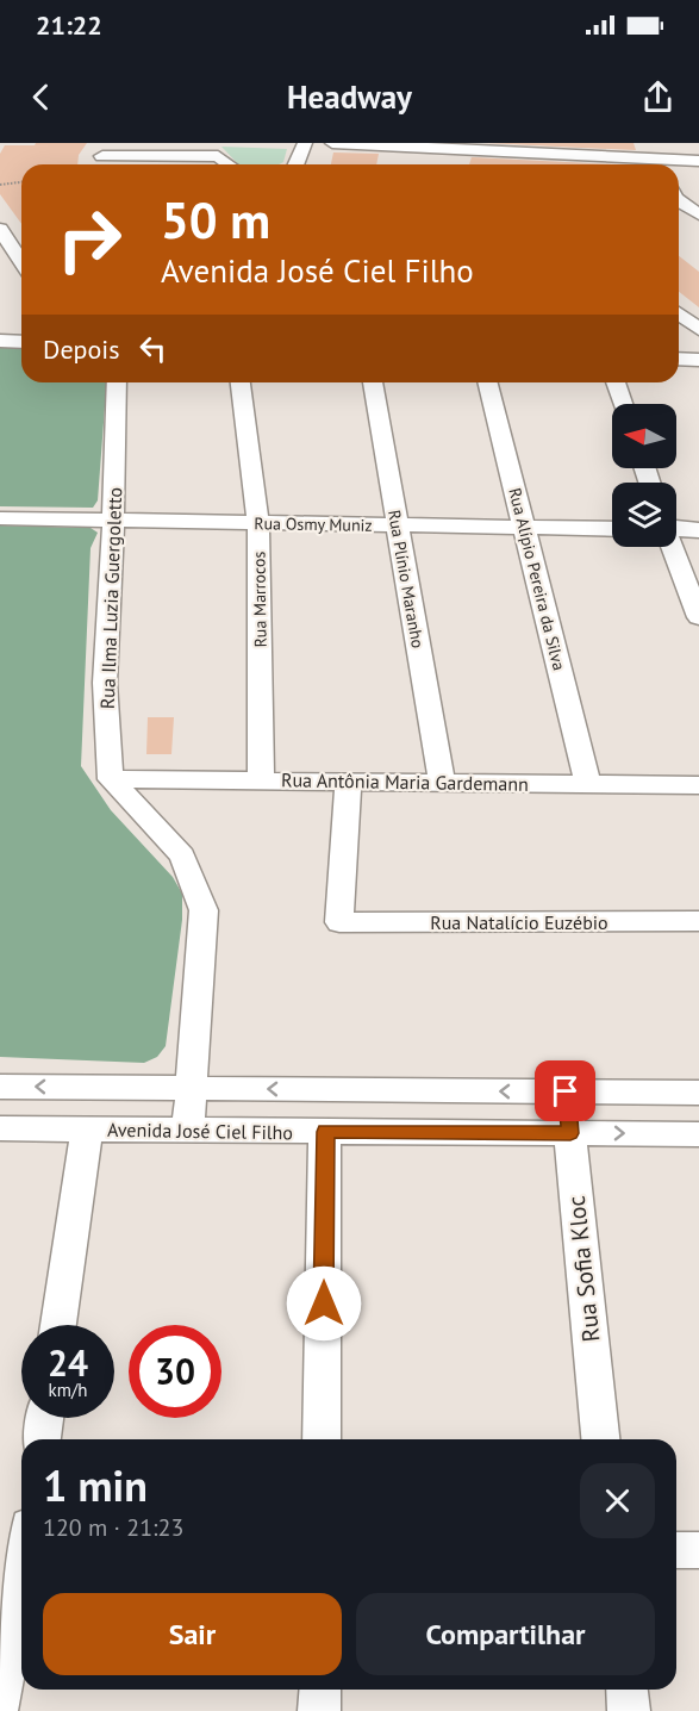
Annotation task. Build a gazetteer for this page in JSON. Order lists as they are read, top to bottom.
{
  "streets": {
    "street": [
      "Rua Osmy Muniz",
      "Rua Plínio Maranho",
      "Rua Alípio Pereira da Silva",
      "Rua Ilma Luzia Guergoletto",
      "Rua Marrocos",
      "Rua Antônia Maria Gardemann",
      "Rua Natalício Euzébio",
      "Avenida José Ciel Filho",
      "Rua Sofia Kloc"
    ]
  },
  "crossings": [
    ["Rua Osmy Muniz", "Rua Plínio Maranho"],
    ["Rua Osmy Muniz", "Rua Alípio Pereira da Silva"],
    ["Rua Osmy Muniz", "Rua Ilma Luzia Guergoletto"],
    ["Rua Osmy Muniz", "Rua Marrocos"],
    ["Rua Plínio Maranho", "Rua Antônia Maria Gardemann"],
    ["Rua Alípio Pereira da Silva", "Rua Antônia Maria Gardemann"],
    ["Rua Ilma Luzia Guergoletto", "Rua Antônia Maria Gardemann"],
    ["Rua Marrocos", "Rua Antônia Maria Gardemann"],
    ["Rua Antônia Maria Gardemann", "Rua Natalício Euzébio"],
    ["Avenida José Ciel Filho", "Rua Sofia Kloc"]
  ],
  "north": "left",
  "page": {
    "status": "21:22",
    "header": "Headway",
    "turn": ["50 m", "Avenida José Ciel Filho"],
    "then": "Depois",
    "speed": "24 km/h",
    "limit": "30",
    "heading": ["1 min", "120 m · 21:23"],
    "buttons": ["Sair", "Compartilhar"]
  }
}
